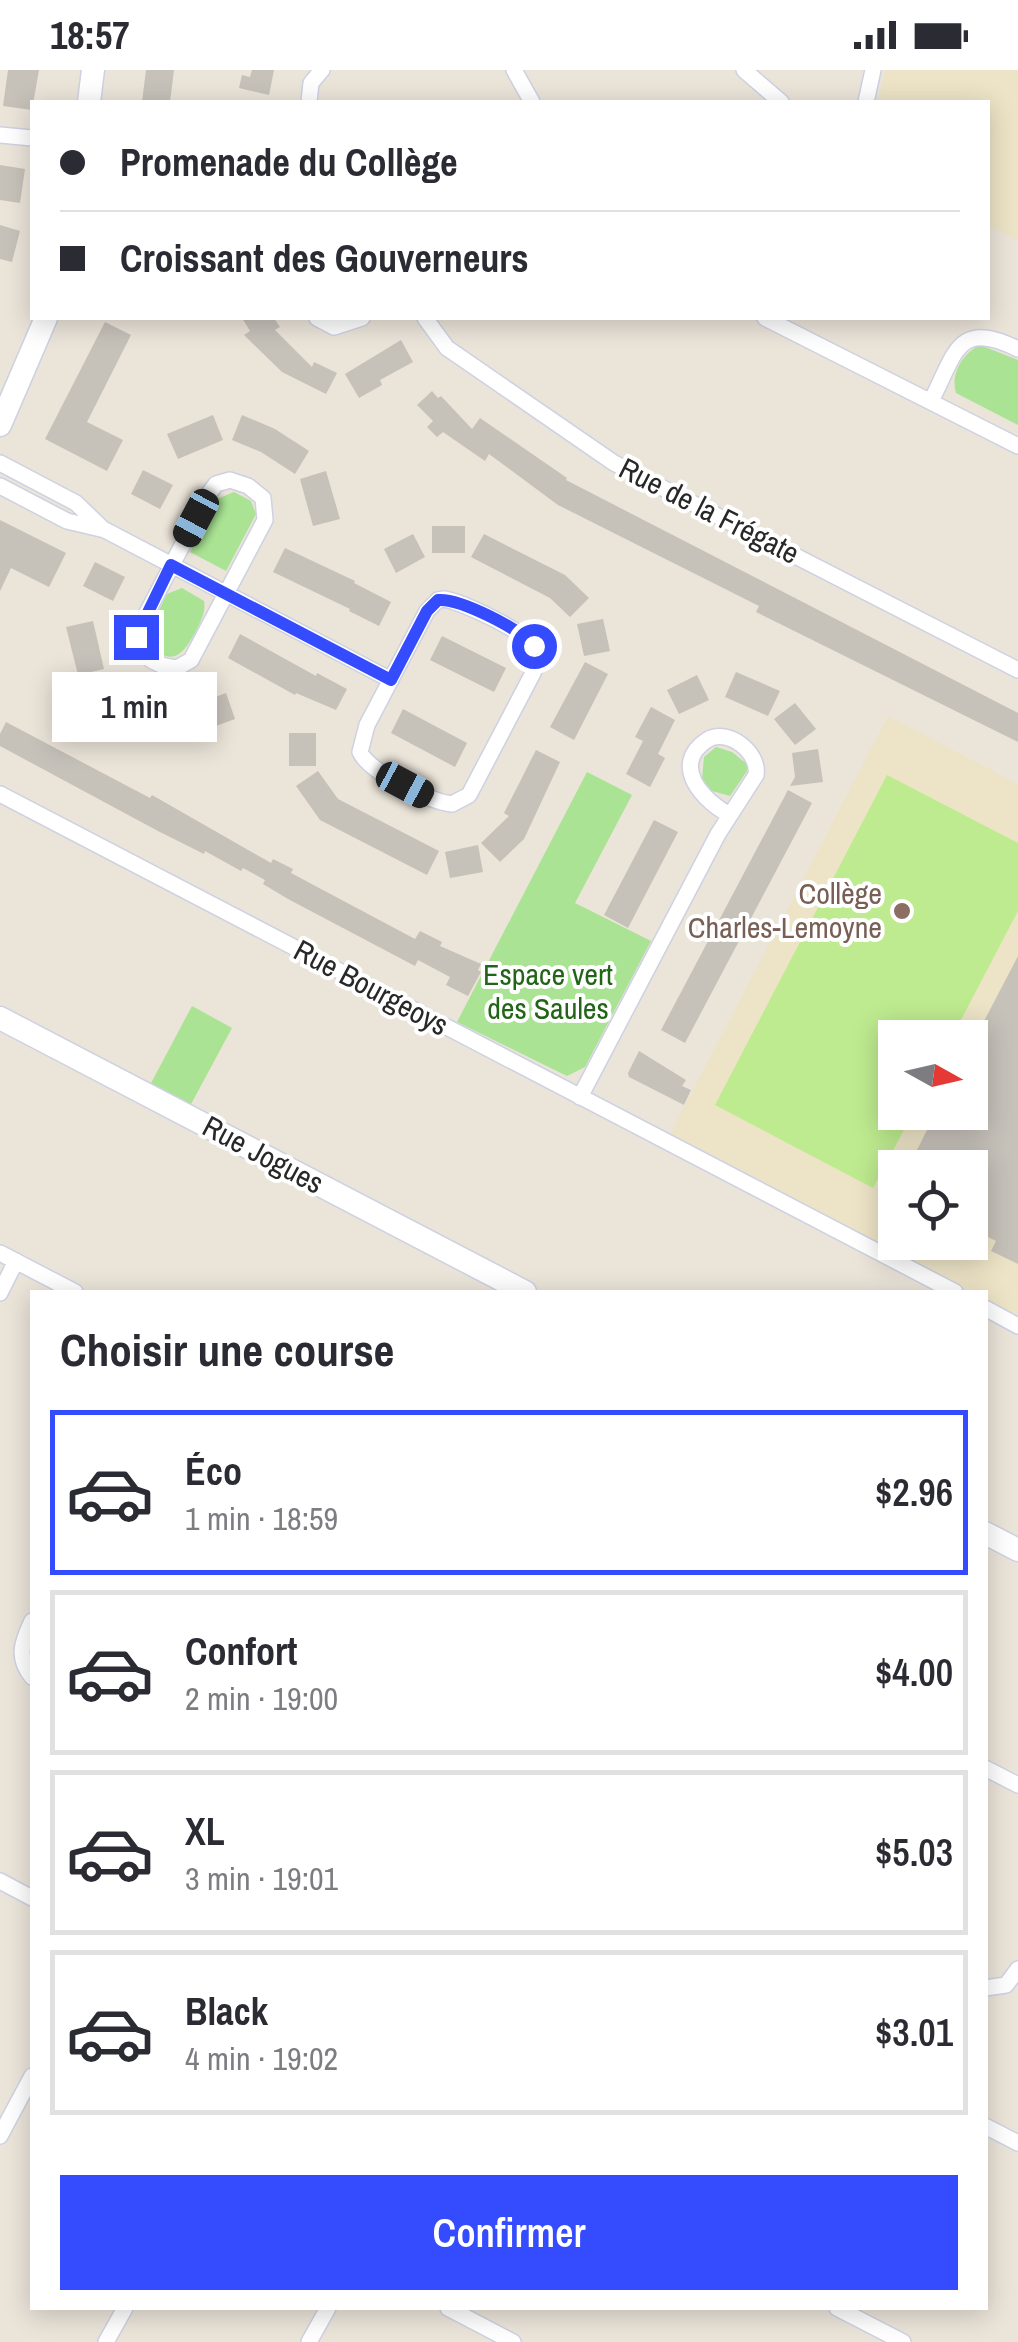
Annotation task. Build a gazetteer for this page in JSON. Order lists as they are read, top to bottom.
{
  "streets": {
    "street": ["Rue de la Frégate", "Rue Bourgeoys", "Rue Jogues"]
  },
  "parks": ["Espace vert des Saules"],
  "places": ["Collège Charles-Lemoyne"],
  "north": "right",
  "page": {
    "status": "18:57",
    "banner": ["Promenade du Collège", "Croissant des Gouverneurs"],
    "bubble": "1 min",
    "heading": "Choisir une course",
    "list": [
      {
        "name": "Éco",
        "note": "1 min · 18:59",
        "value": "$2.96"
      },
      {
        "name": "Confort",
        "note": "2 min · 19:00",
        "value": "$4.00"
      },
      {
        "name": "XL",
        "note": "3 min · 19:01",
        "value": "$5.03"
      },
      {
        "name": "Black",
        "note": "4 min · 19:02",
        "value": "$3.01"
      }
    ],
    "buttons": "Confirmer"
  }
}
